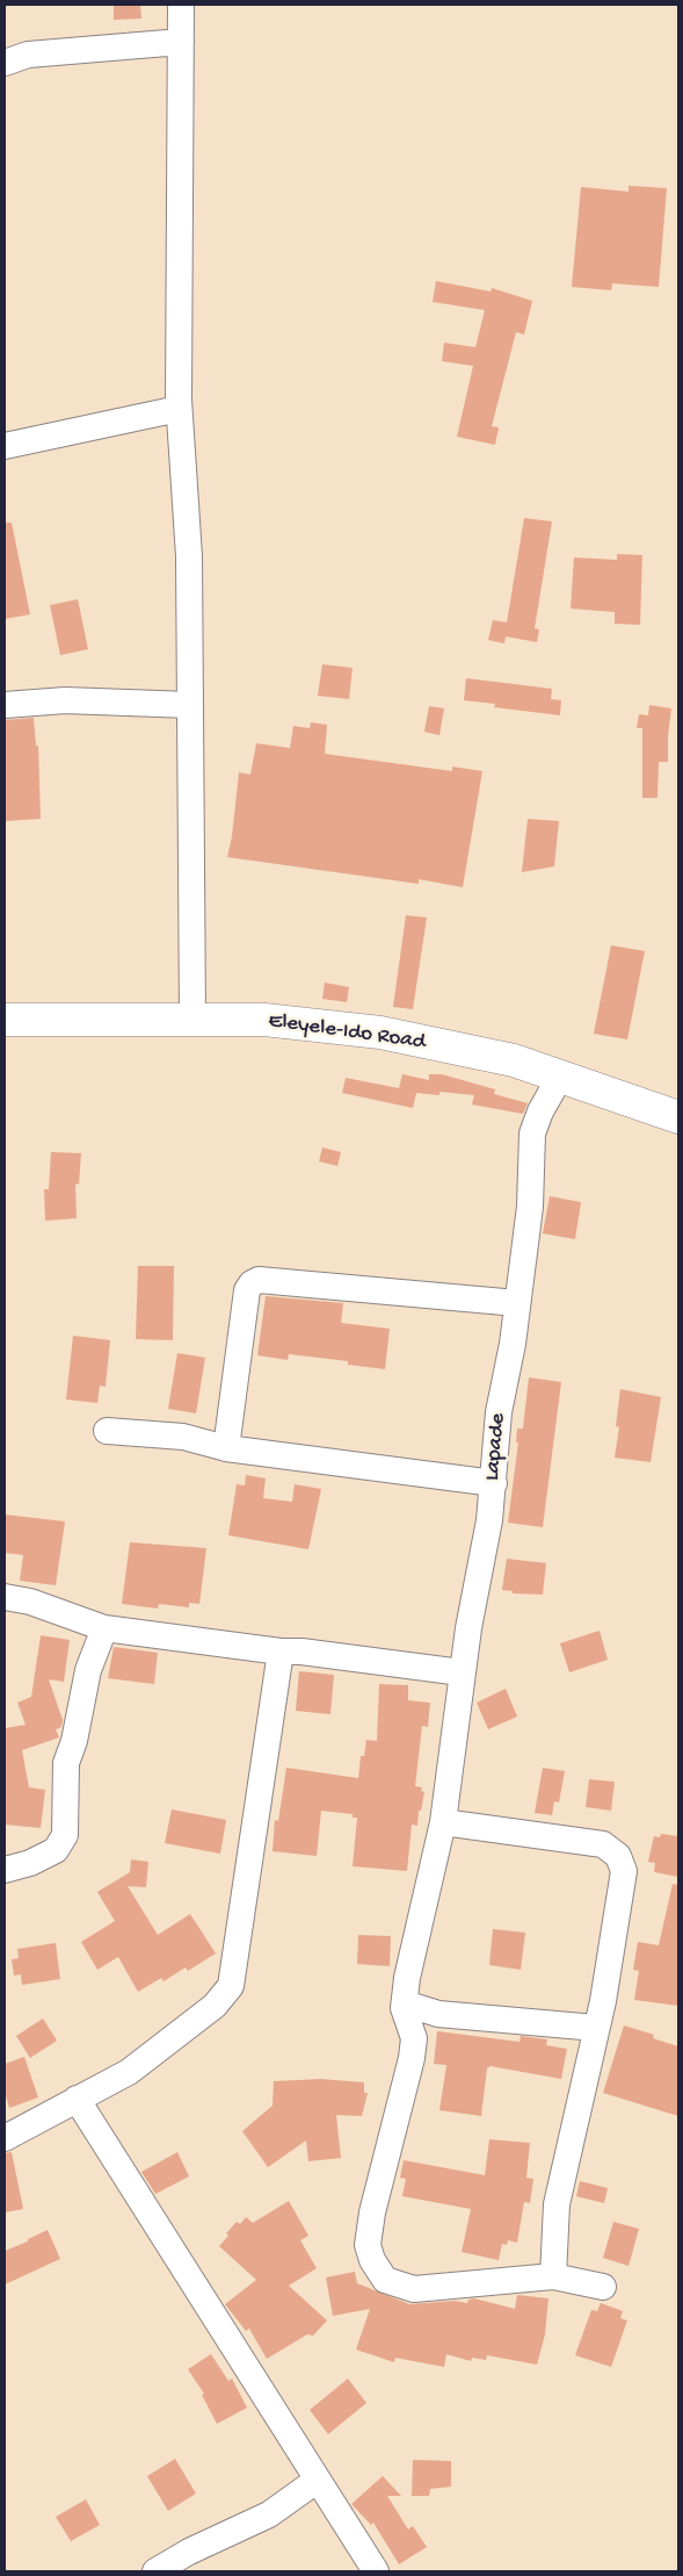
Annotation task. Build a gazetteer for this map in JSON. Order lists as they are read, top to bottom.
{
  "streets": {
    "main road": ["Eleyele-Ido Road"],
    "street": ["Lapade"]
  },
  "crossings": [
    ["Eleyele-Ido Road", "Lapade"]
  ]
}
